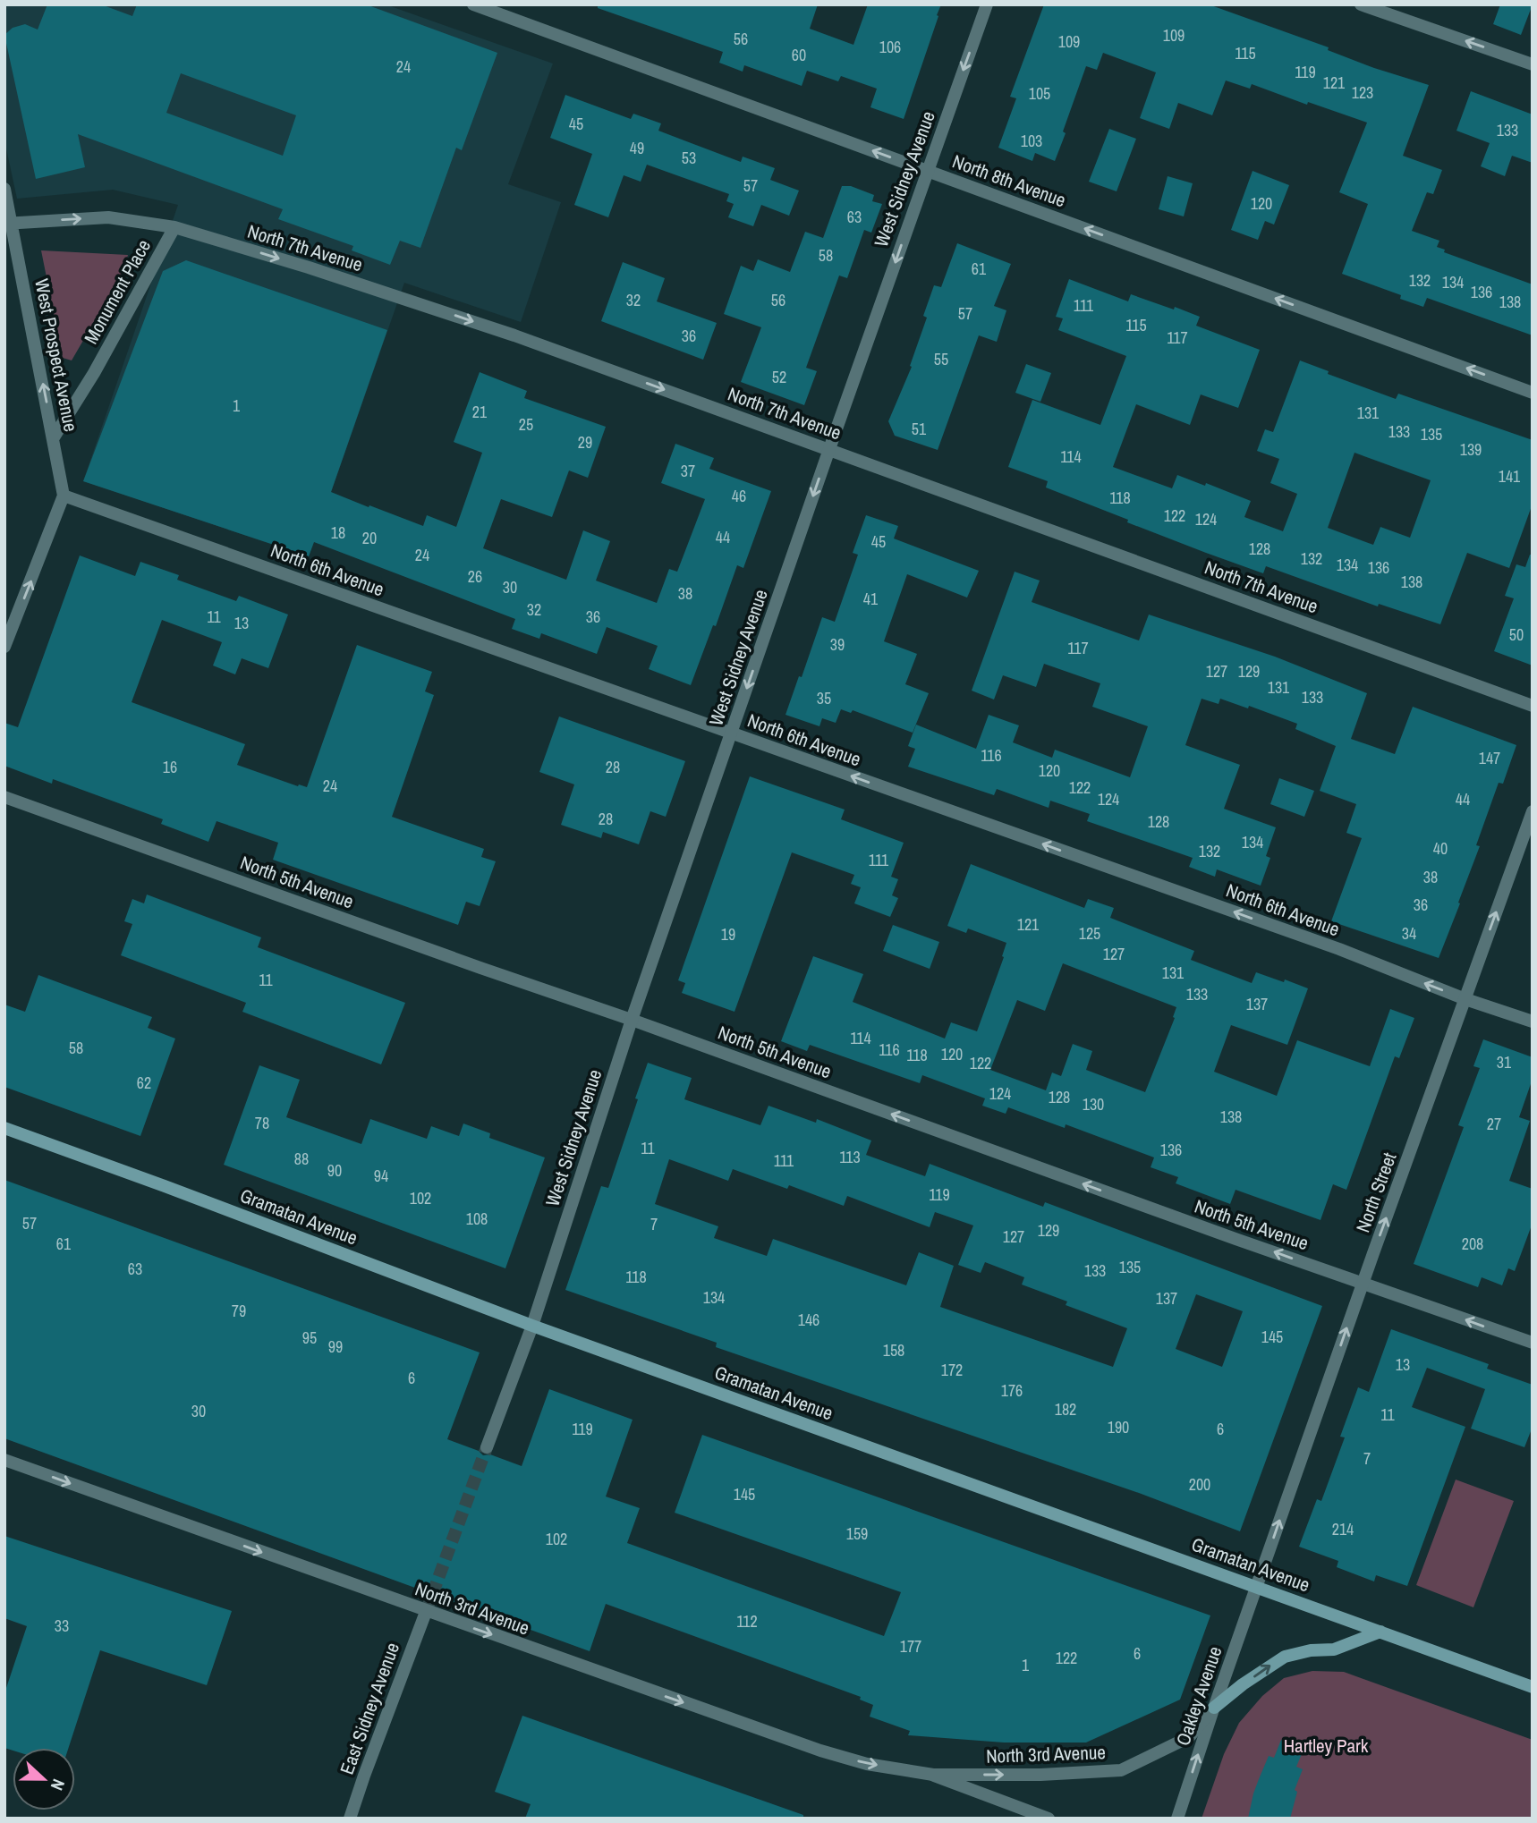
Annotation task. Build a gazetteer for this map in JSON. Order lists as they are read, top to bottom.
{
  "streets": {
    "main road": ["Gramatan Avenue"],
    "street": [
      "West Sidney Avenue",
      "North 8th Avenue",
      "North 7th Avenue",
      "Monument Place",
      "West Prospect Avenue",
      "North 6th Avenue",
      "North 5th Avenue",
      "North Street",
      "North 3rd Avenue",
      "Oakley Avenue",
      "East Sidney Avenue"
    ]
  },
  "crossings": [
    ["West Sidney Avenue", "North 8th Avenue"],
    ["West Sidney Avenue", "North 7th Avenue"],
    ["West Sidney Avenue", "North 6th Avenue"],
    ["West Sidney Avenue", "North 5th Avenue"],
    ["West Sidney Avenue", "Gramatan Avenue"],
    ["North 7th Avenue", "Monument Place"],
    ["North 7th Avenue", "West Prospect Avenue"],
    ["Monument Place", "West Prospect Avenue"],
    ["West Prospect Avenue", "North 6th Avenue"],
    ["North 6th Avenue", "North Street"],
    ["North 5th Avenue", "North Street"],
    ["North Street", "Gramatan Avenue"],
    ["North Street", "Oakley Avenue"],
    ["Gramatan Avenue", "Oakley Avenue"],
    ["North 3rd Avenue", "Oakley Avenue"],
    ["North 3rd Avenue", "East Sidney Avenue"]
  ],
  "one_way": [
    "West Sidney Avenue",
    "North 8th Avenue",
    "North 7th Avenue",
    "West Prospect Avenue",
    "North 6th Avenue",
    "North 5th Avenue",
    "North Street",
    "North 3rd Avenue",
    "Oakley Avenue"
  ],
  "parks": ["Hartley Park"],
  "house_numbers": [
    "109",
    "56",
    "109",
    "106",
    "115",
    "60",
    "24",
    "119",
    "121",
    "123",
    "105",
    "45",
    "133",
    "103",
    "49",
    "53",
    "57",
    "120",
    "63",
    "58",
    "61",
    "132",
    "134",
    "136",
    "32",
    "56",
    "138",
    "111",
    "57",
    "115",
    "36",
    "117",
    "55",
    "52",
    "1",
    "21",
    "131",
    "25",
    "51",
    "133",
    "135",
    "29",
    "139",
    "114",
    "37",
    "141",
    "46",
    "118",
    "122",
    "124",
    "18",
    "44",
    "20",
    "45",
    "128",
    "24",
    "132",
    "134",
    "136",
    "26",
    "138",
    "30",
    "38",
    "41",
    "32",
    "11",
    "36",
    "13",
    "50",
    "39",
    "117",
    "127",
    "129",
    "131",
    "133",
    "35",
    "116",
    "147",
    "16",
    "28",
    "120",
    "24",
    "122",
    "124",
    "44",
    "28",
    "128",
    "134",
    "40",
    "132",
    "111",
    "38",
    "36",
    "121",
    "125",
    "34",
    "19",
    "127",
    "131",
    "11",
    "133",
    "137",
    "114",
    "58",
    "116",
    "120",
    "118",
    "31",
    "122",
    "62",
    "124",
    "128",
    "130",
    "138",
    "78",
    "27",
    "11",
    "136",
    "113",
    "88",
    "111",
    "90",
    "94",
    "119",
    "102",
    "108",
    "57",
    "7",
    "129",
    "127",
    "61",
    "208",
    "135",
    "63",
    "133",
    "118",
    "134",
    "137",
    "79",
    "146",
    "145",
    "95",
    "99",
    "158",
    "13",
    "172",
    "6",
    "176",
    "182",
    "30",
    "11",
    "190",
    "119",
    "6",
    "7",
    "200",
    "145",
    "214",
    "159",
    "102",
    "112",
    "33",
    "177",
    "6",
    "122",
    "1"
  ],
  "north": "right"
}
